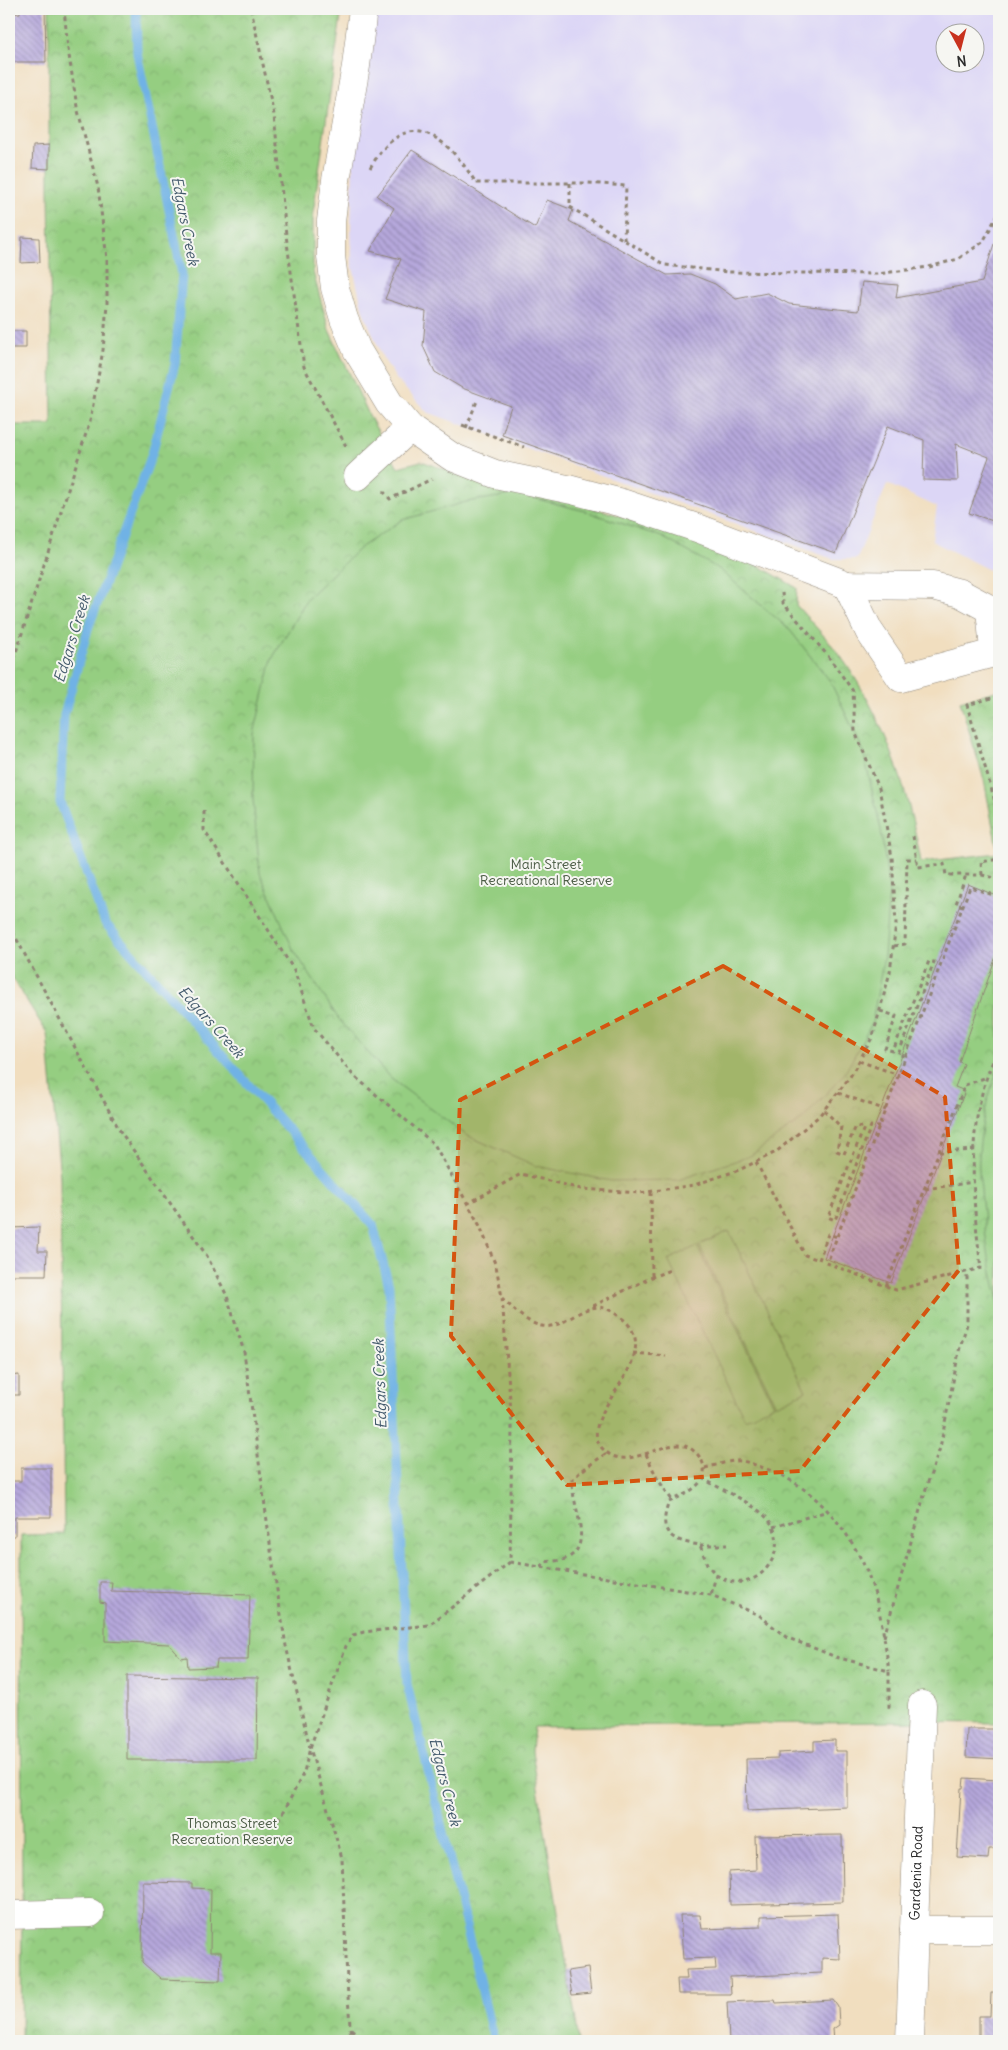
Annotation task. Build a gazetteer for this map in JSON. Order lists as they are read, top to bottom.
{
  "streets": {
    "street": ["Gardenia Road"]
  },
  "water": ["Edgars Creek"],
  "parks": ["Main Street Recreational Reserve", "Thomas Street Recreation Reserve"],
  "north": "bottom"
}
